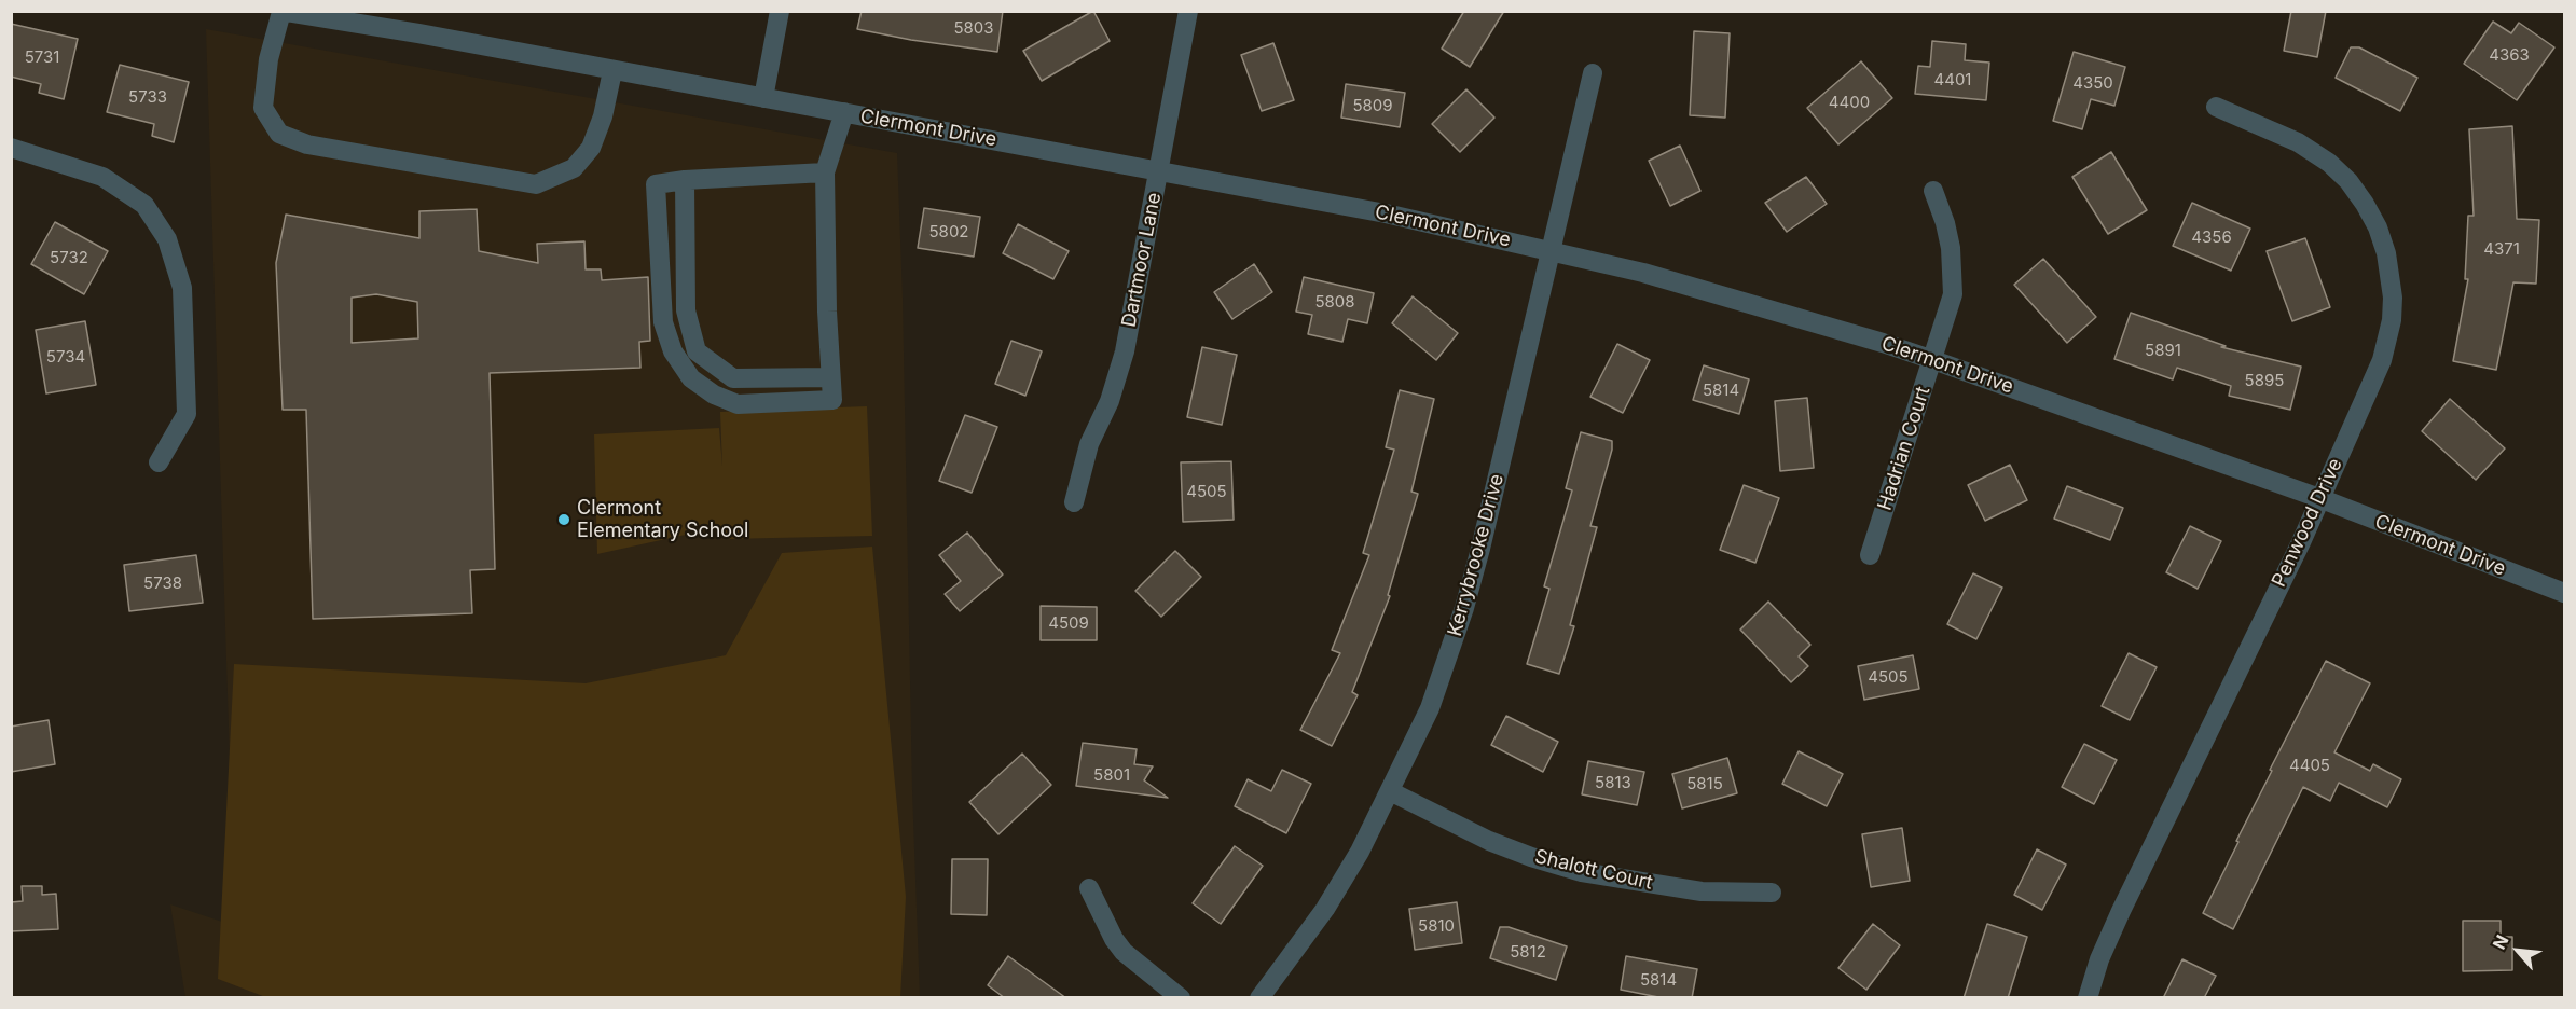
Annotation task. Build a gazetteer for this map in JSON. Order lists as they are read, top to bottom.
{
  "streets": {
    "street": [
      "Clermont Drive",
      "Dartmoor Lane",
      "Hadrian Court",
      "Penwood Drive",
      "Kerrybrooke Drive",
      "Shalott Court"
    ]
  },
  "crossings": [
    ["Clermont Drive", "Dartmoor Lane"],
    ["Clermont Drive", "Hadrian Court"],
    ["Clermont Drive", "Penwood Drive"],
    ["Clermont Drive", "Kerrybrooke Drive"],
    ["Kerrybrooke Drive", "Shalott Court"]
  ],
  "places": ["Clermont Elementary School"],
  "house_numbers": [
    "5803",
    "4363",
    "5731",
    "4401",
    "4350",
    "5733",
    "4400",
    "5809",
    "5802",
    "4356",
    "4371",
    "5732",
    "5808",
    "5891",
    "5734",
    "5895",
    "5814",
    "4505",
    "5738",
    "4509",
    "4505",
    "4405",
    "5801",
    "5813",
    "5815",
    "5810",
    "5812",
    "5814"
  ],
  "north": "top left"
}
